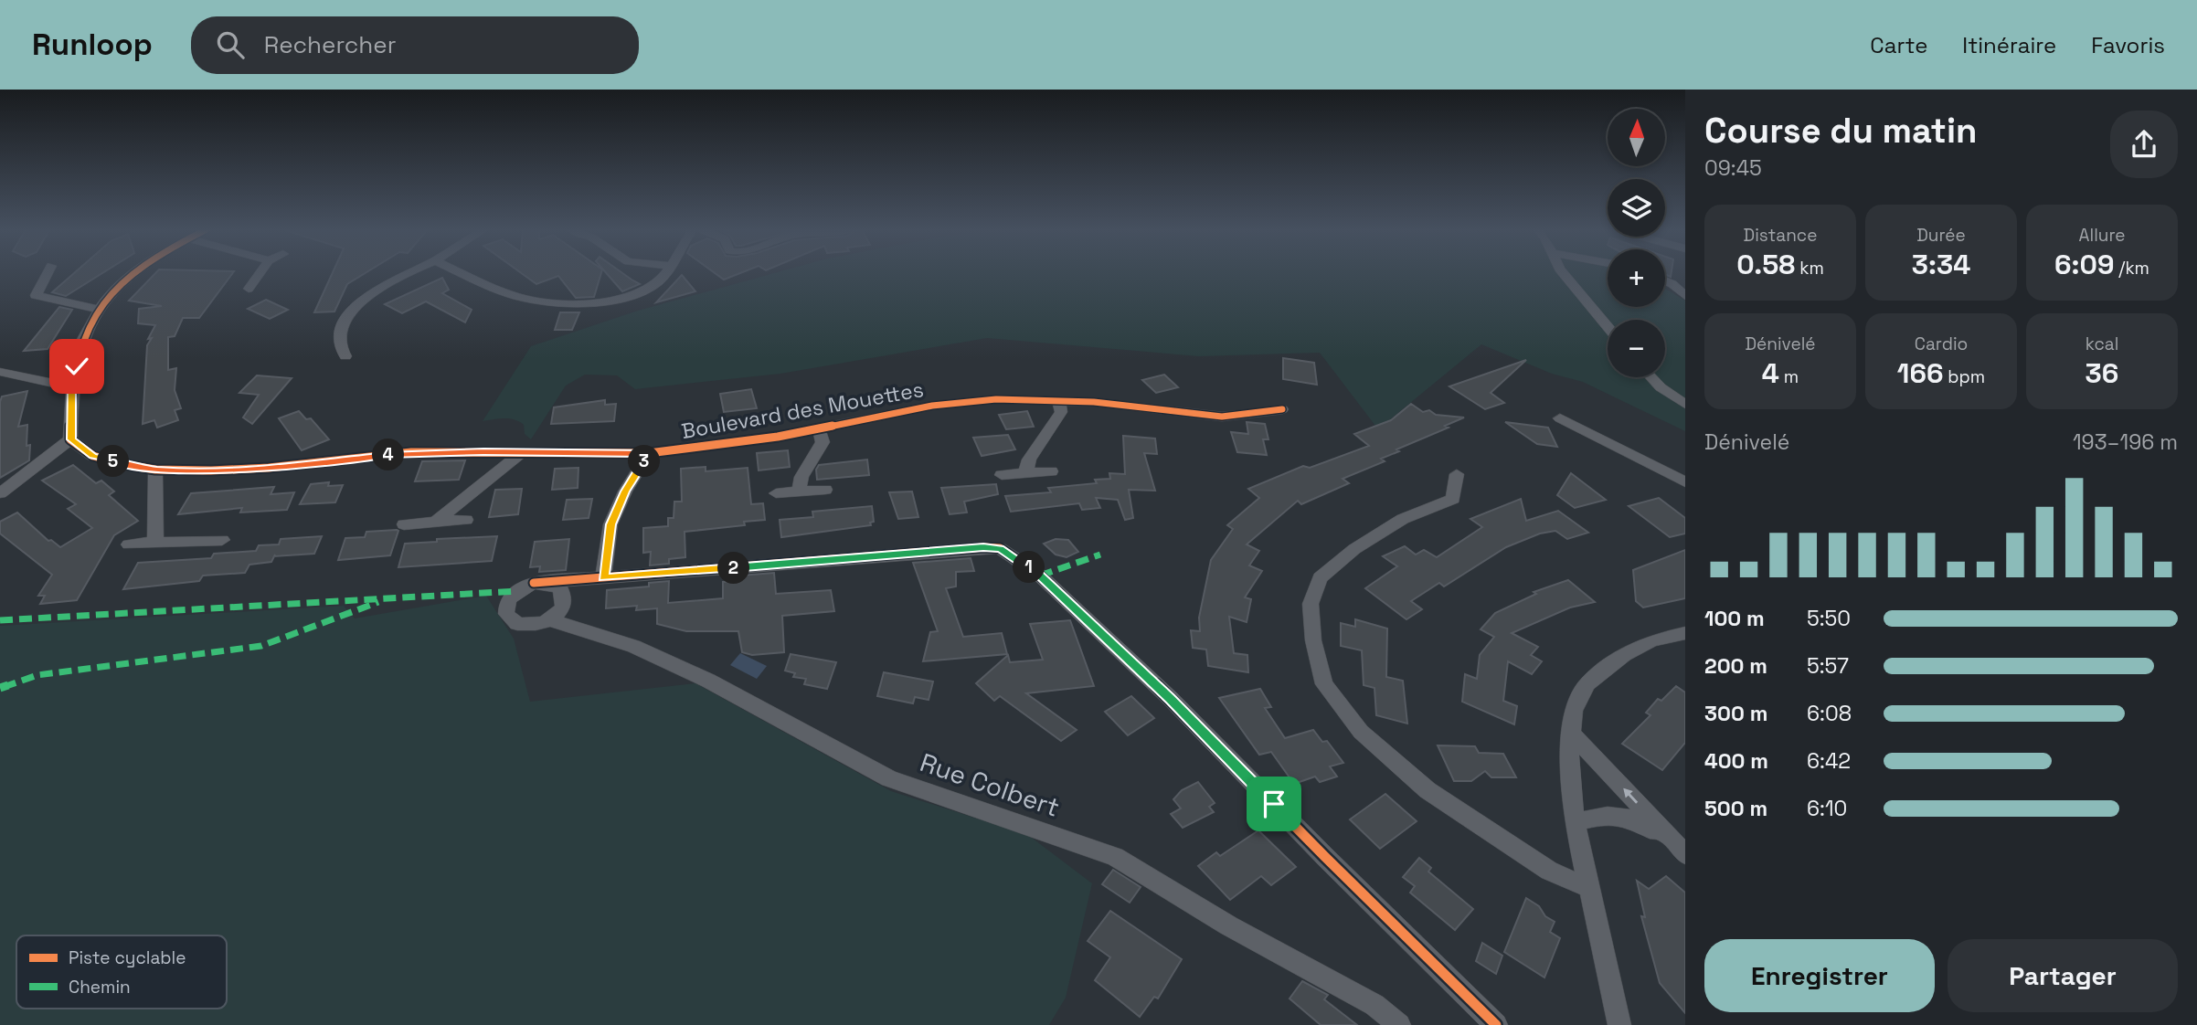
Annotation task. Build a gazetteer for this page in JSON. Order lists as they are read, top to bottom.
{
  "streets": {
    "street": ["Boulevard des Mouettes", "Rue Colbert"]
  },
  "legend": ["Piste cyclable", "Chemin"],
  "north": "top",
  "page": {
    "header": "Runloop",
    "search": "Rechercher",
    "nav": ["Carte", "Itinéraire", "Favoris"],
    "heading": ["Course du matin", "09:45"],
    "map_buttons": ["+", "−"],
    "stats": [
      ["Distance", "0.58 km"],
      ["Durée", "3:34"],
      ["Allure", "6:09 /km"],
      ["Dénivelé", "4 m"],
      ["Cardio", "166 bpm"],
      ["kcal", "36"]
    ],
    "chart": ["Dénivelé", "193–196 m"],
    "pins": [
      "4",
      "3",
      "5",
      "1",
      "2"
    ],
    "list": [
      {
        "name": "100 m",
        "note": "5:50"
      },
      {
        "name": "200 m",
        "note": "5:57"
      },
      {
        "name": "300 m",
        "note": "6:08"
      },
      {
        "name": "400 m",
        "note": "6:42"
      },
      {
        "name": "500 m",
        "note": "6:10"
      }
    ],
    "buttons": ["Enregistrer", "Partager"]
  }
}
